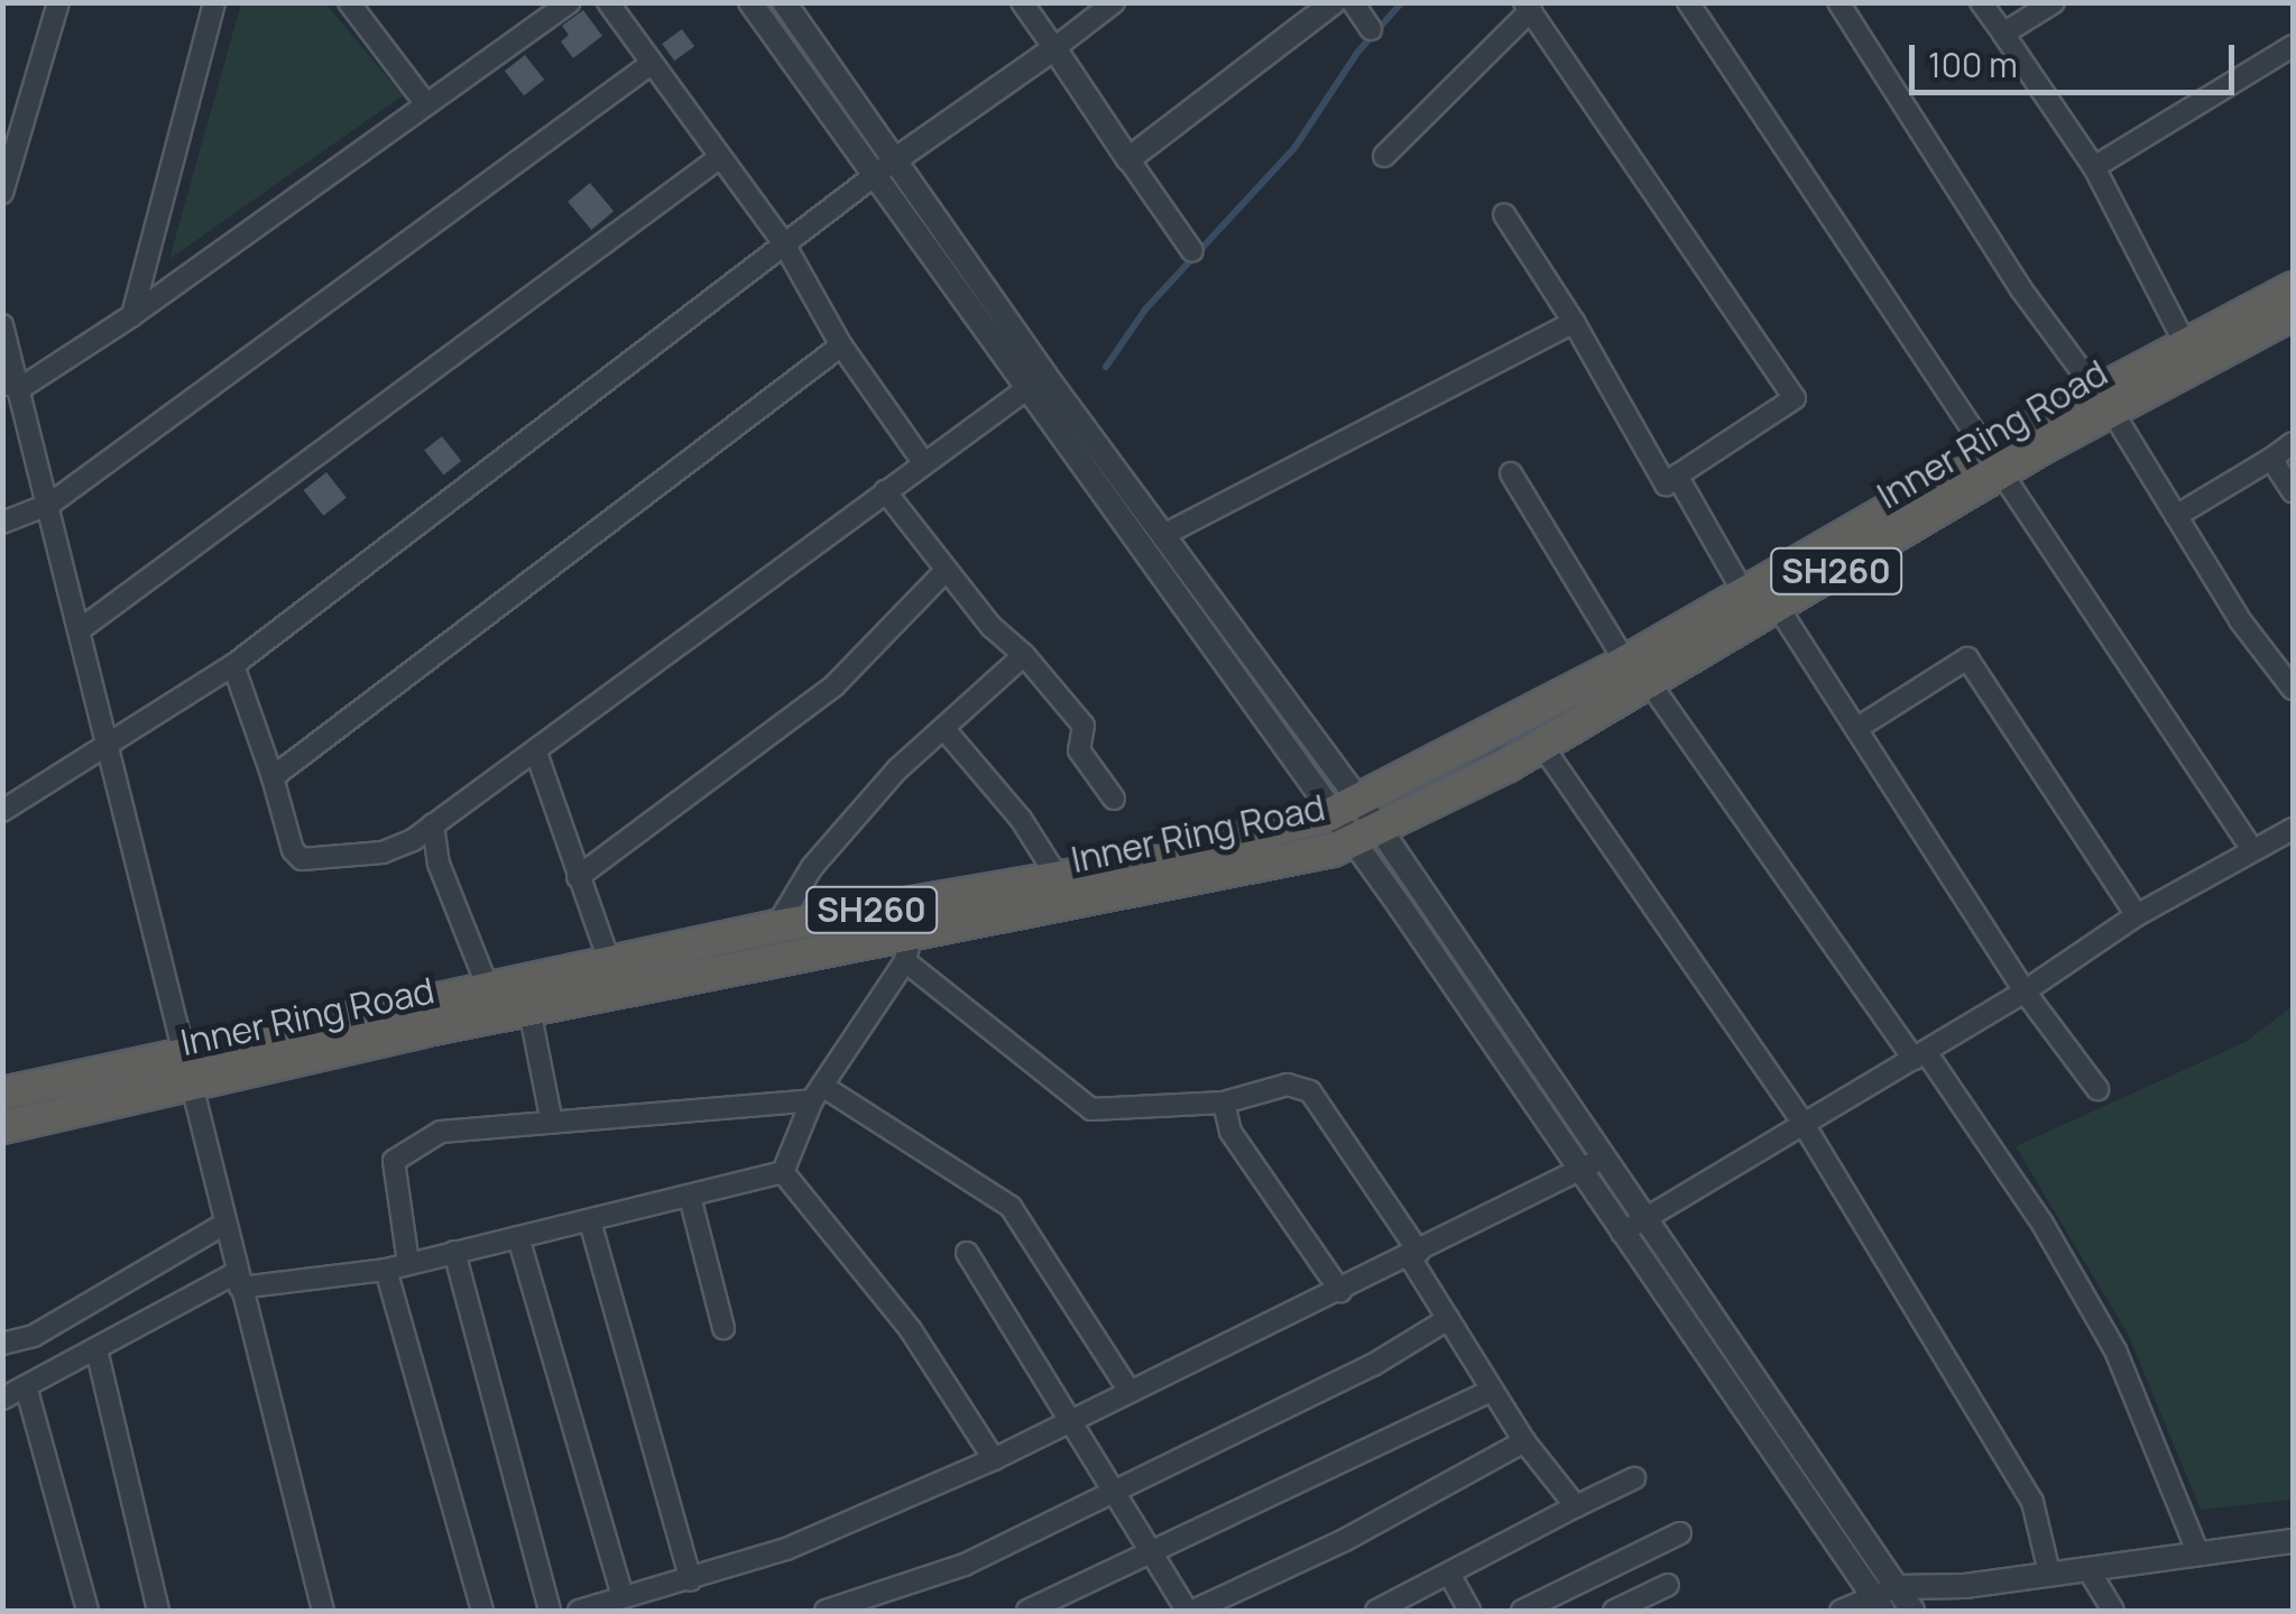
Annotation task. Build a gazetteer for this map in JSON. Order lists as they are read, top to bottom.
{
  "streets": {
    "highway": ["Inner Ring Road", "SH260"]
  },
  "scale_bar": "100 m"
}
